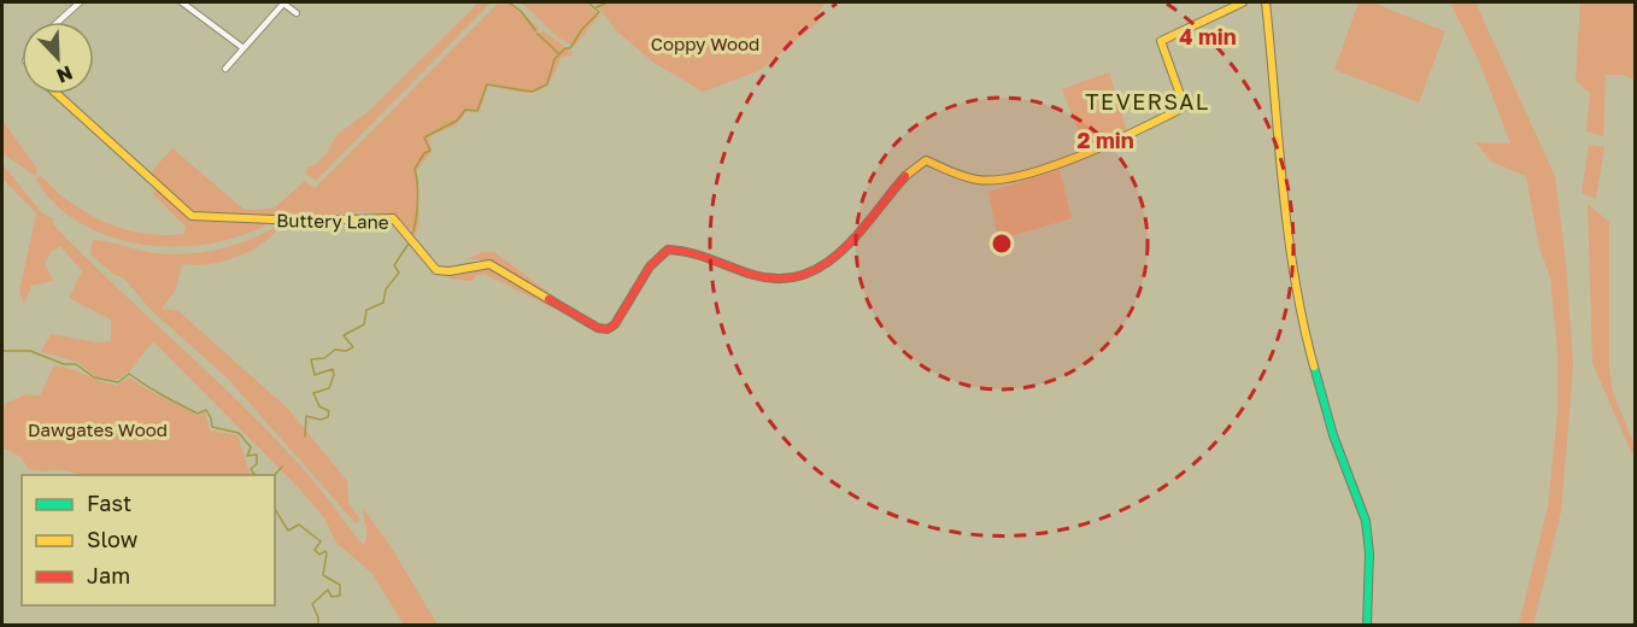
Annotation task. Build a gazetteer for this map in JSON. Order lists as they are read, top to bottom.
{
  "streets": {
    "street": ["Buttery Lane"]
  },
  "districts": ["TEVERSAL"],
  "parks": ["Coppy Wood", "Dawgates Wood"],
  "legend": ["Fast", "Slow", "Jam"],
  "north": "bottom right",
  "rings": ["4 min", "2 min"]
}
